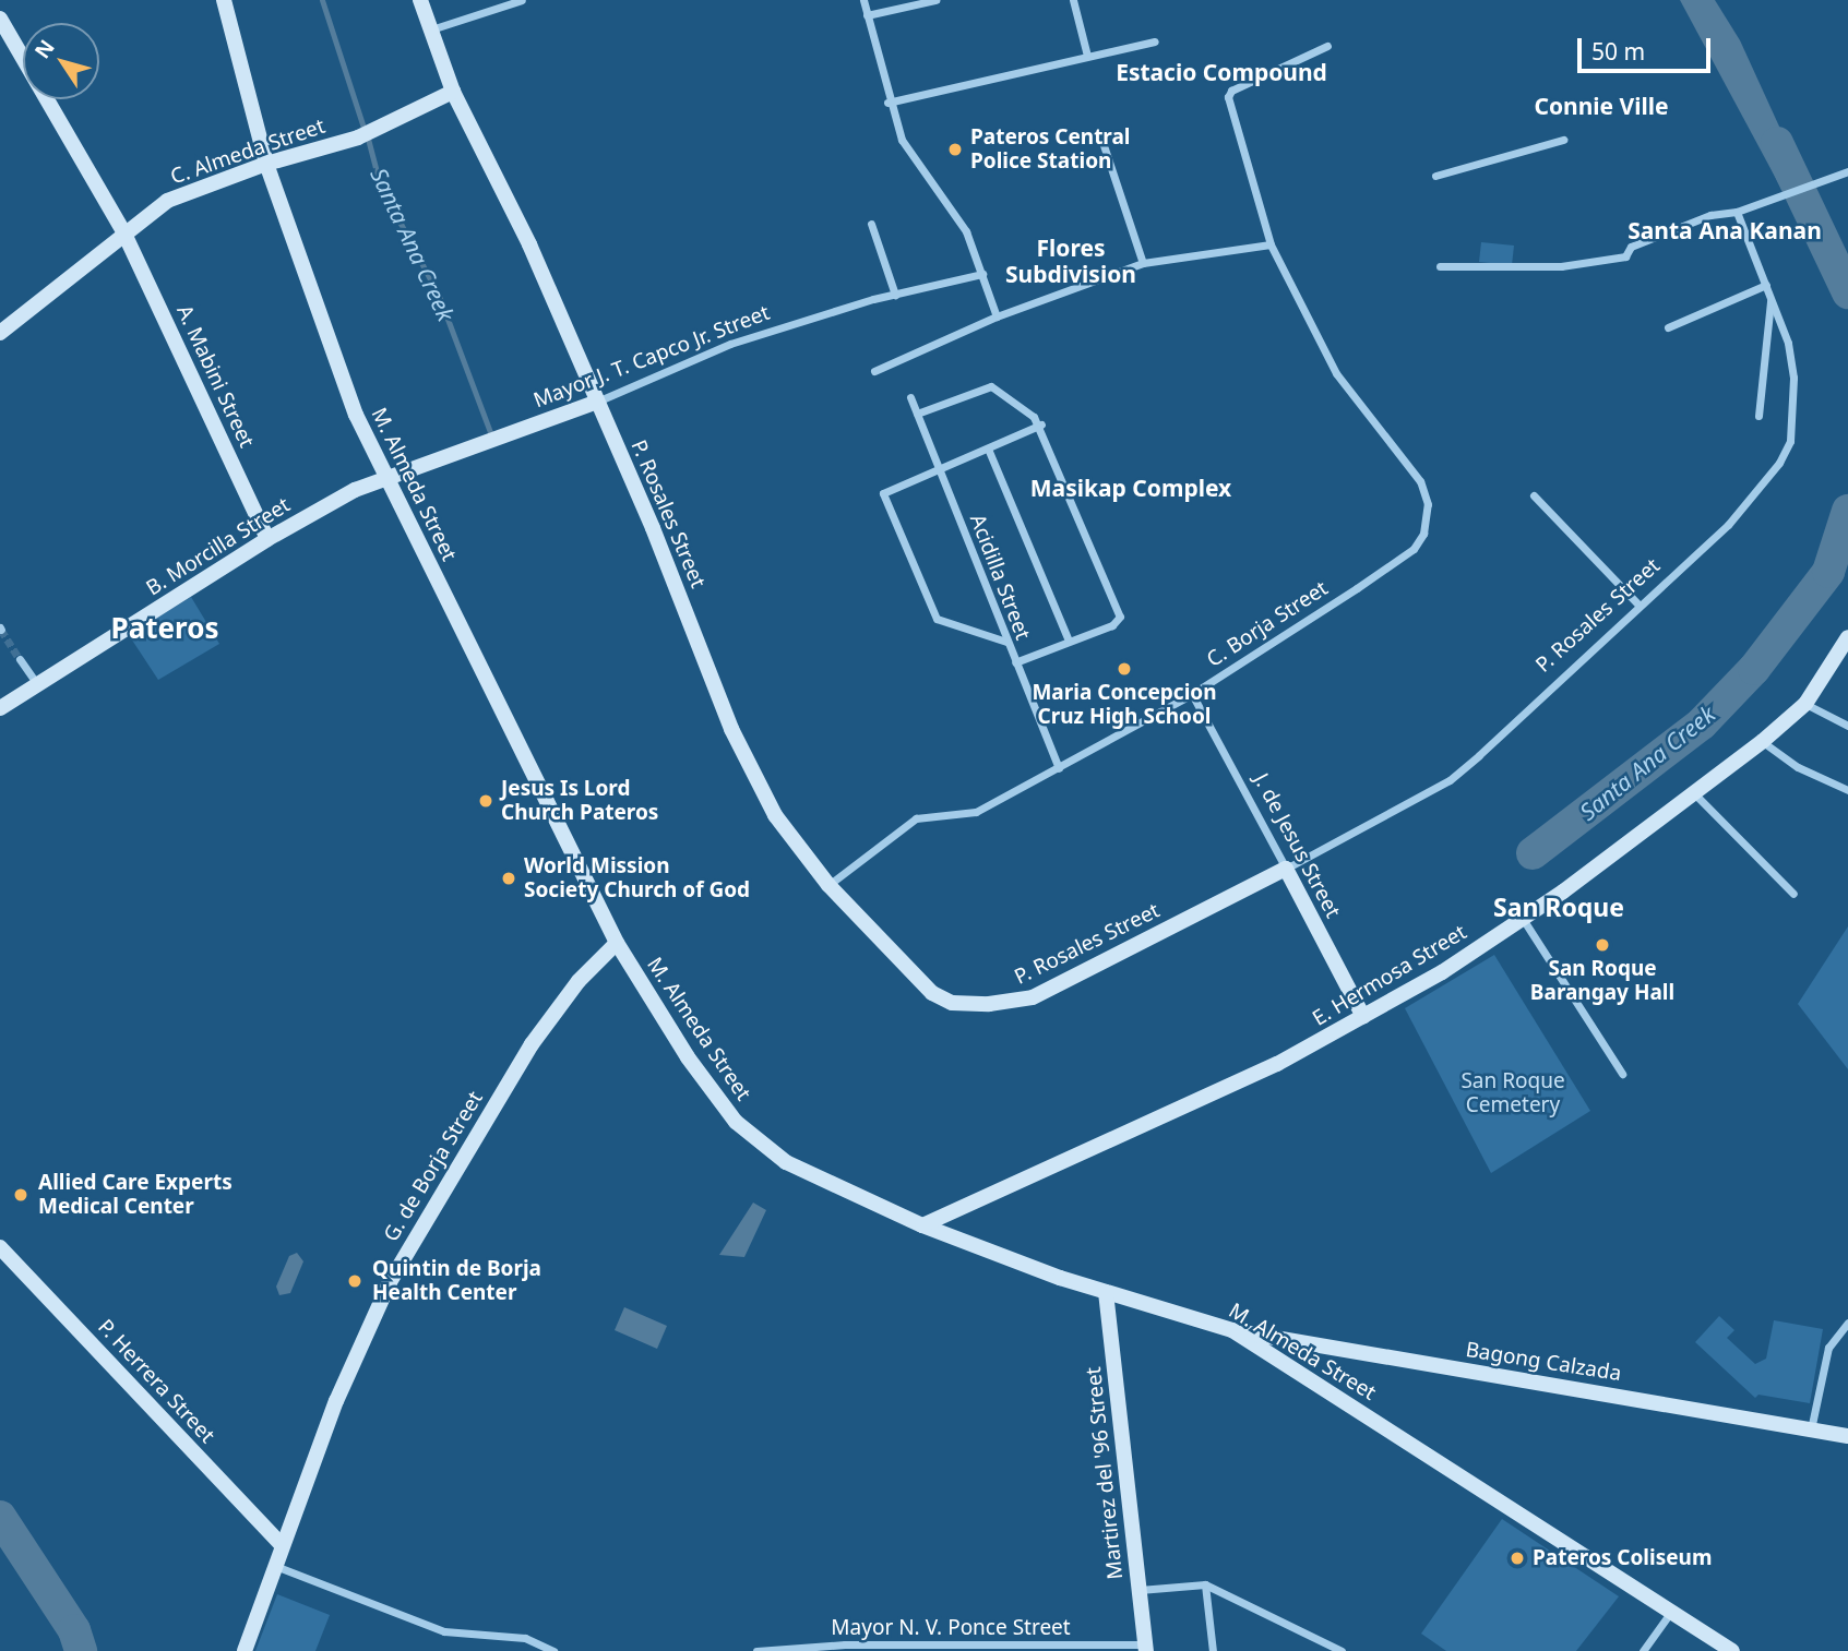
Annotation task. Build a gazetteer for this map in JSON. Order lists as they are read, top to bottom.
{
  "streets": {
    "street": [
      "C. Almeda Street",
      "Mayor J. T. Capco Jr. Street",
      "A. Mabini Street",
      "M. Almeda Street",
      "P. Rosales Street",
      "B. Morcilla Street",
      "Acidilla Street",
      "C. Borja Street",
      "J. de Jesus Street",
      "E. Hermosa Street",
      "G. de Borja Street",
      "Bagong Calzada",
      "P. Herrera Street",
      "Martirez del '96 Street",
      "Mayor N. V. Ponce Street"
    ]
  },
  "crossings": [
    ["C. Almeda Street", "A. Mabini Street"],
    ["C. Almeda Street", "M. Almeda Street"],
    ["C. Almeda Street", "P. Rosales Street"],
    ["Mayor J. T. Capco Jr. Street", "M. Almeda Street"],
    ["Mayor J. T. Capco Jr. Street", "P. Rosales Street"],
    ["Mayor J. T. Capco Jr. Street", "B. Morcilla Street"],
    ["A. Mabini Street", "B. Morcilla Street"],
    ["M. Almeda Street", "B. Morcilla Street"],
    ["M. Almeda Street", "E. Hermosa Street"],
    ["M. Almeda Street", "G. de Borja Street"],
    ["M. Almeda Street", "Bagong Calzada"],
    ["M. Almeda Street", "Martirez del '96 Street"],
    ["P. Rosales Street", "C. Borja Street"],
    ["P. Rosales Street", "J. de Jesus Street"],
    ["Acidilla Street", "C. Borja Street"],
    ["C. Borja Street", "J. de Jesus Street"],
    ["J. de Jesus Street", "E. Hermosa Street"],
    ["G. de Borja Street", "P. Herrera Street"],
    ["Martirez del '96 Street", "Mayor N. V. Ponce Street"]
  ],
  "districts": [
    "Estacio Compound",
    "Connie Ville",
    "Santa Ana Kanan",
    "Flores Subdivision",
    "Masikap Complex",
    "Pateros",
    "San Roque"
  ],
  "water": ["Santa Ana Creek"],
  "parks": ["San Roque Cemetery"],
  "places": [
    "Pateros Central Police Station",
    "Maria Concepcion Cruz High School",
    "Jesus Is Lord Church Pateros",
    "World Mission Society Church of God",
    "San Roque Barangay Hall",
    "Allied Care Experts Medical Center",
    "Quintin de Borja Health Center",
    "Pateros Coliseum"
  ],
  "scale_bar": "50 m",
  "north": "top left"
}
